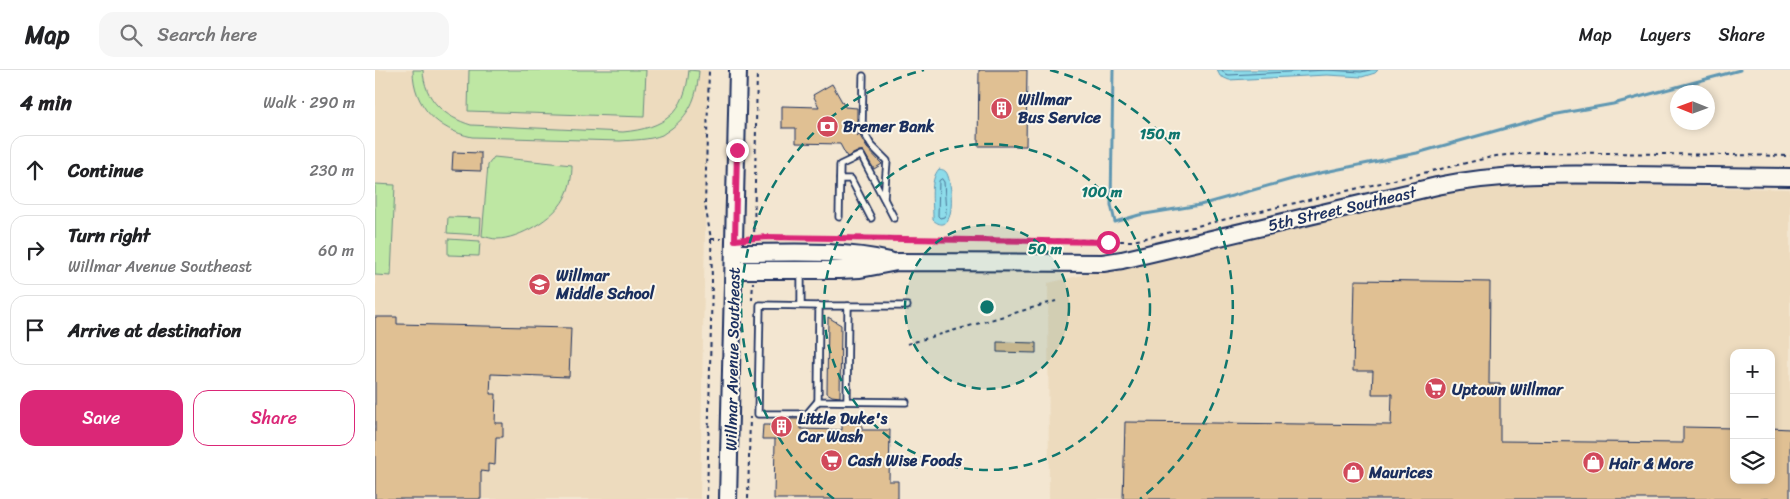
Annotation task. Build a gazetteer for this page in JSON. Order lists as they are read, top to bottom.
{
  "streets": {
    "street": ["5th Street Southeast", "Willmar Avenue Southeast"]
  },
  "crossings": [
    ["5th Street Southeast", "Willmar Avenue Southeast"]
  ],
  "places": {
    "building": ["Willmar Bus Service", "Little Duke's Car Wash"],
    "bank": ["Bremer Bank"],
    "school or university": ["Willmar Middle School"],
    "supermarket": ["Uptown Willmar", "Cash Wise Foods"],
    "shop": ["Hair & More", "Maurices"]
  },
  "north": "left",
  "page": {
    "header": "Map",
    "search": "Search here",
    "nav": ["Map", "Layers", "Share"],
    "heading": ["4 min", "Walk · 290 m"],
    "list": [
      ["Continue", "230 m"],
      ["Turn right", "Willmar Avenue Southeast", "60 m"],
      "Arrive at destination"
    ],
    "map_buttons": ["+", "−"],
    "buttons": ["Save", "Share"]
  },
  "rings": ["150 m", "100 m", "50 m"]
}
